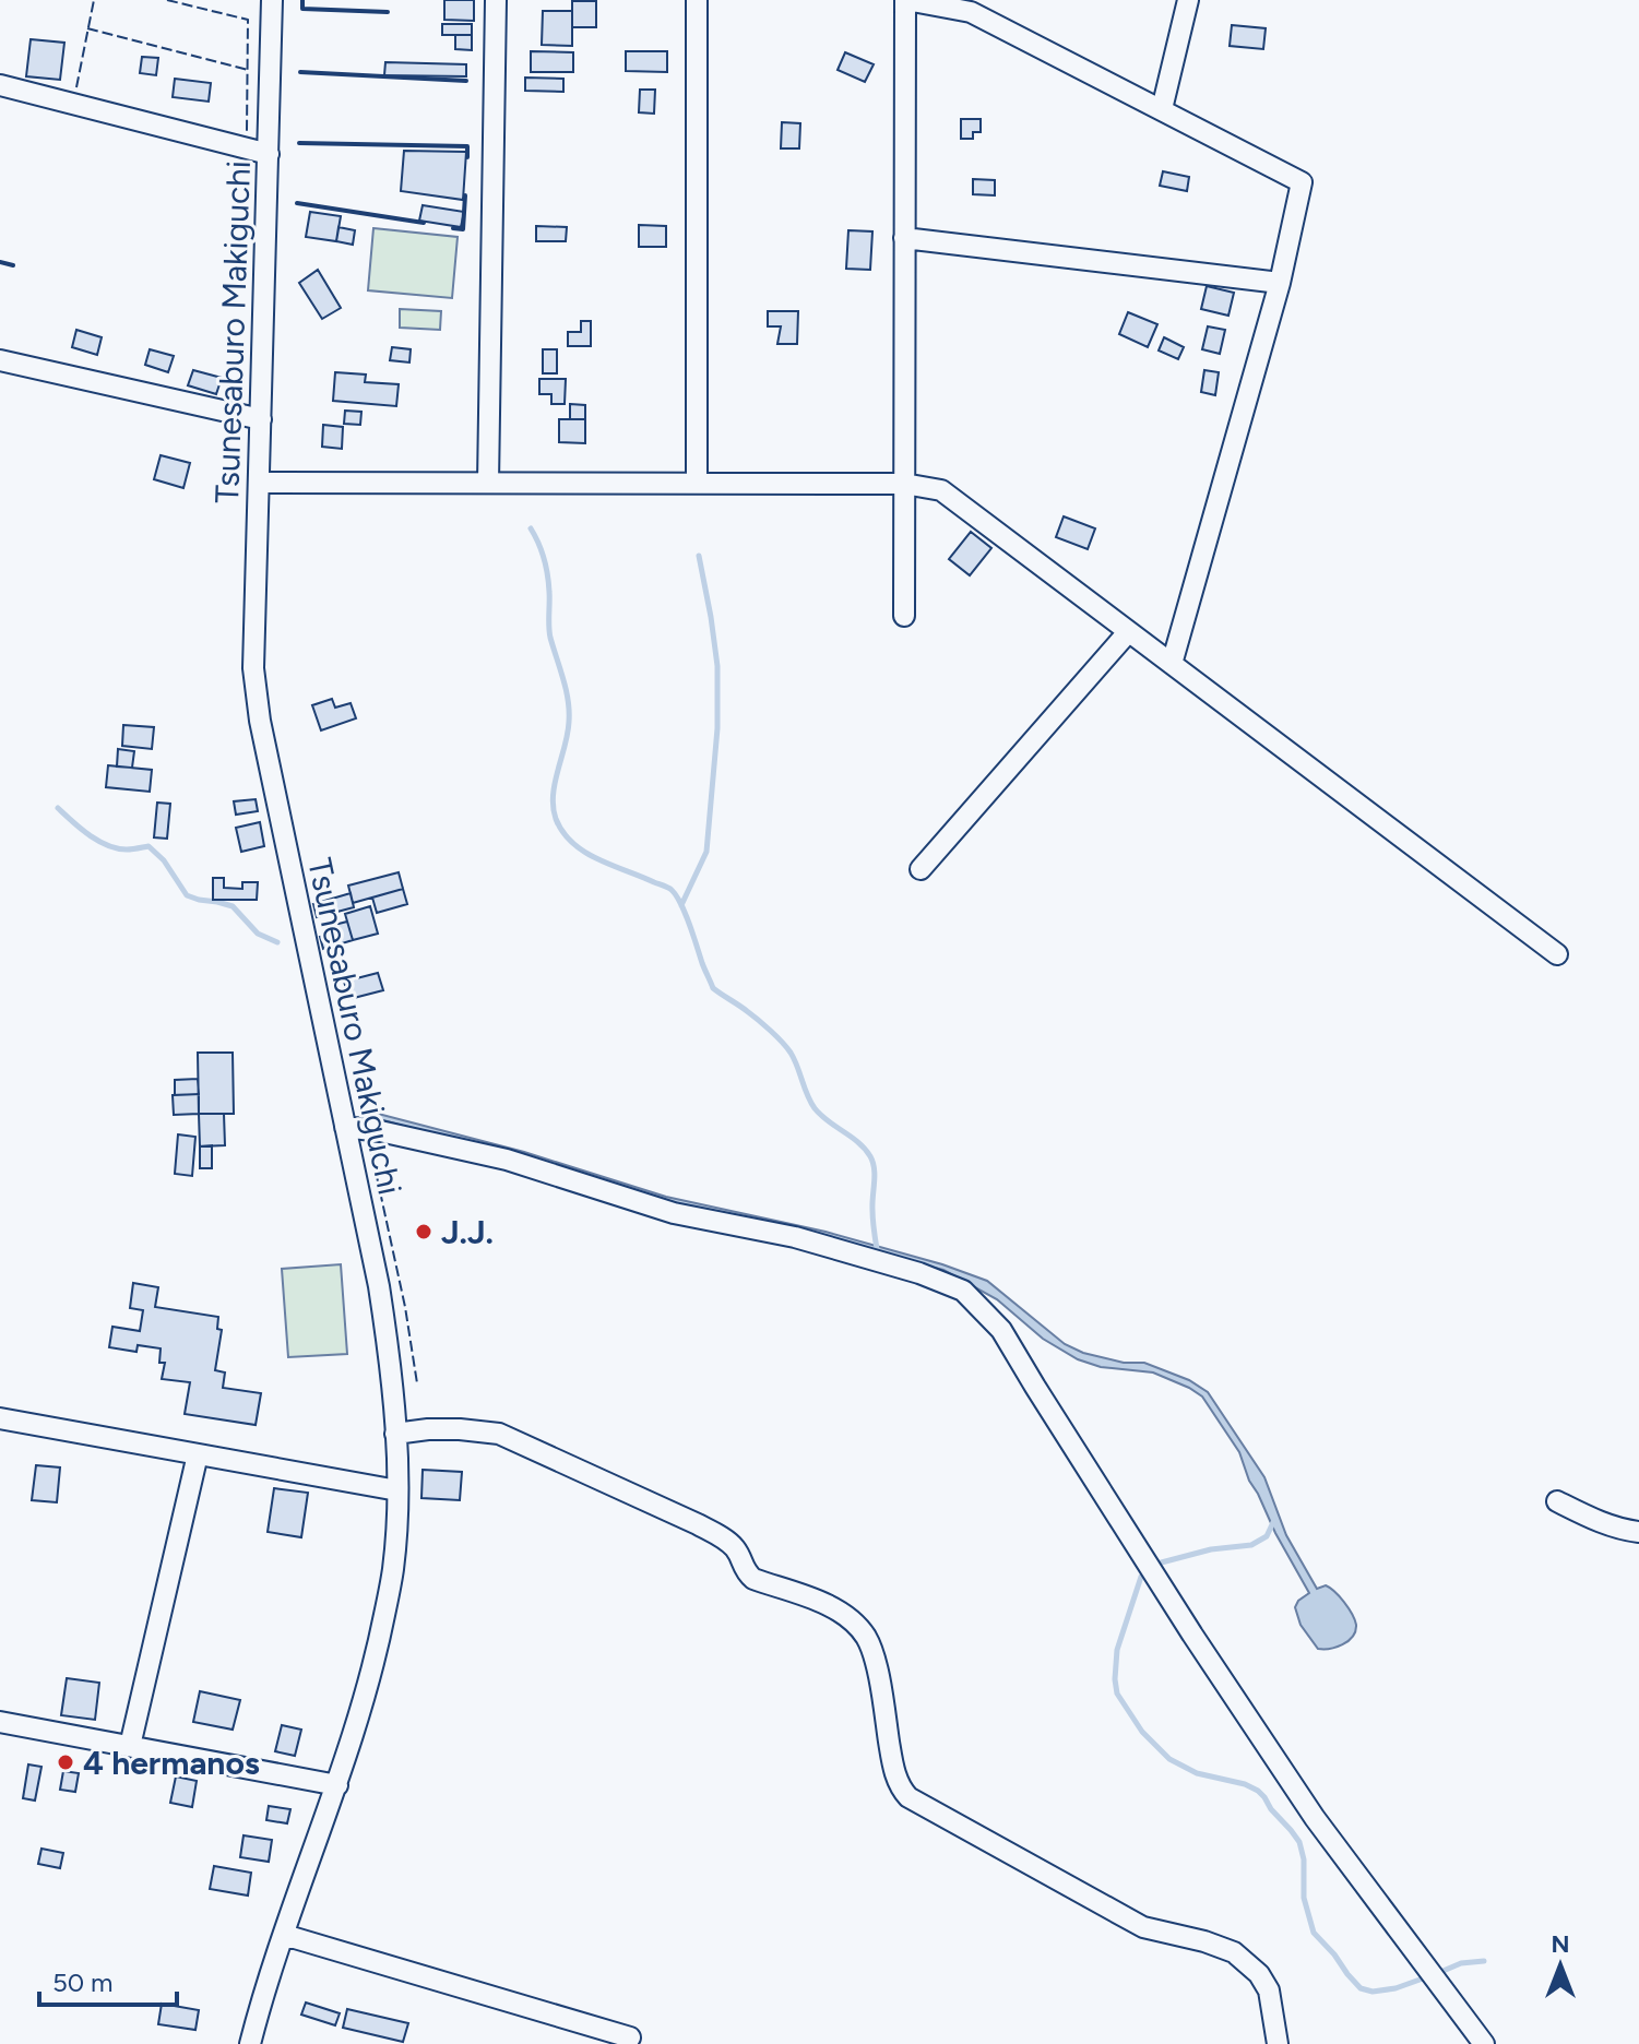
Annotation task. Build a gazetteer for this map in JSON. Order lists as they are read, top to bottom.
{
  "streets": {
    "street": ["Tsunesaburo Makiguchi"]
  },
  "places": ["J.J.", "4 hermanos"],
  "scale_bar": "50 m",
  "north": "top"
}
